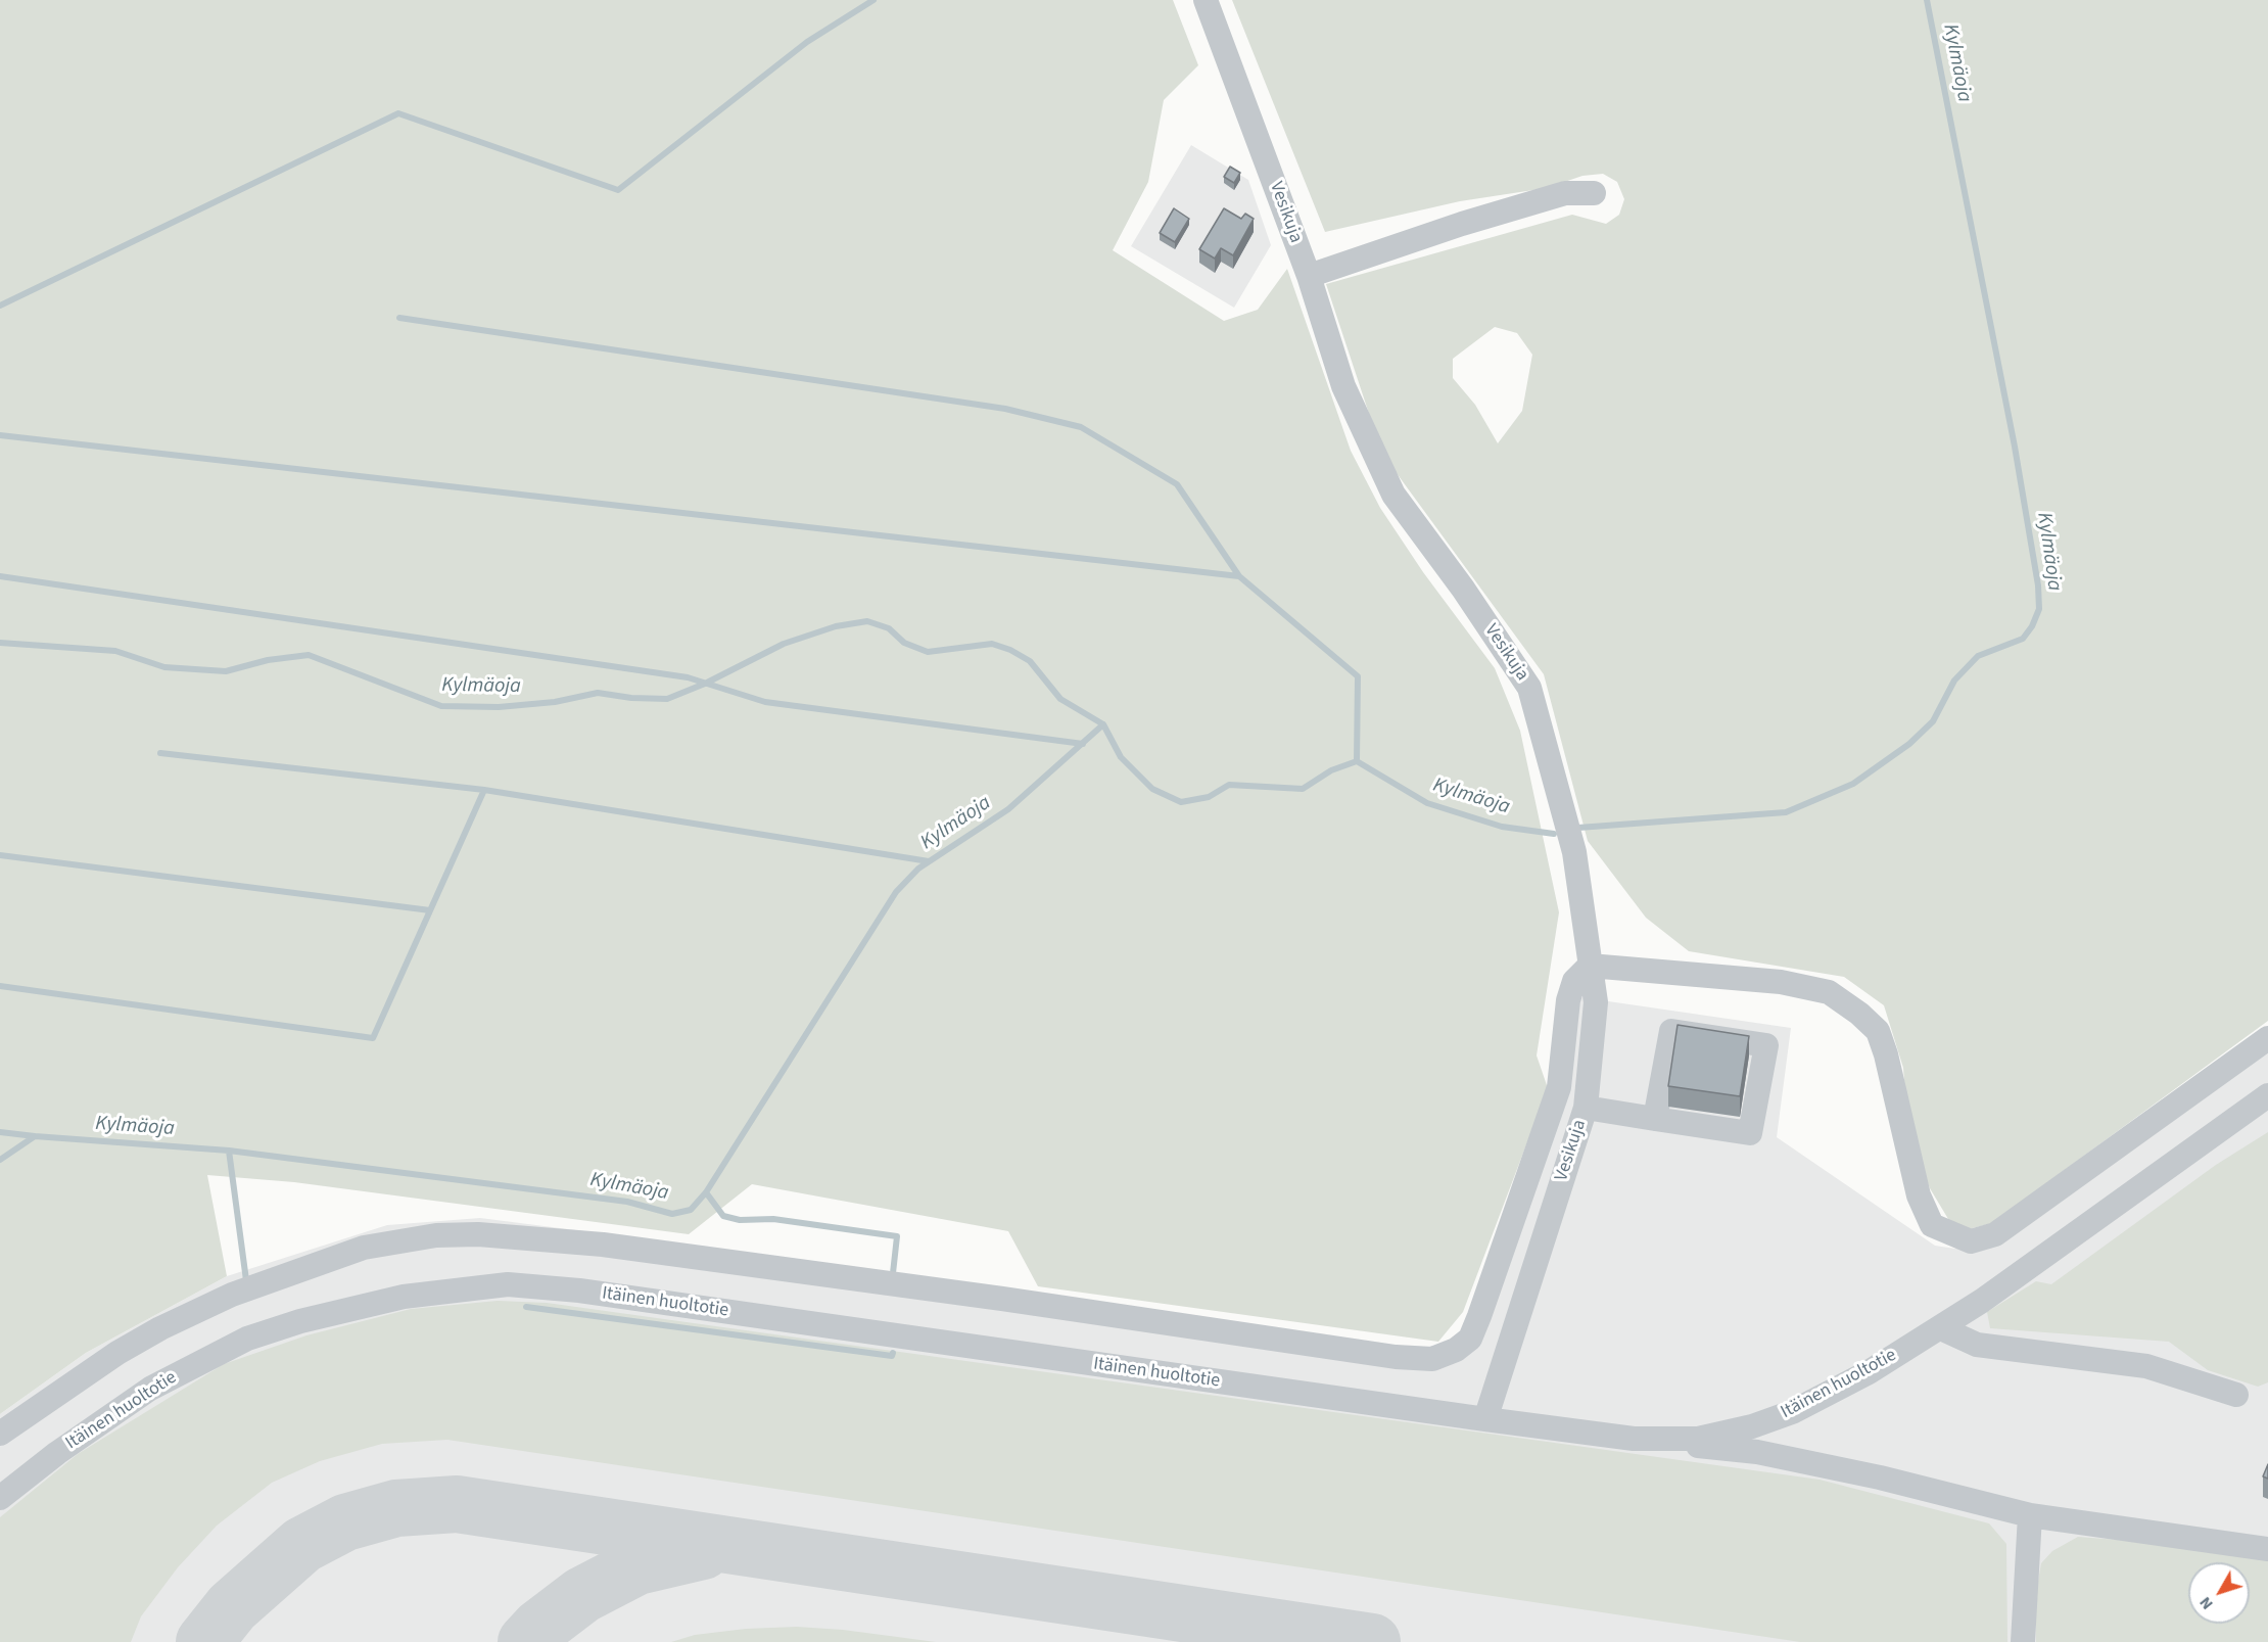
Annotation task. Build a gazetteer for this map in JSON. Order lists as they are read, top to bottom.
{
  "streets": {
    "lane": ["Vesikuja", "Itäinen huoltotie"]
  },
  "crossings": [
    ["Vesikuja", "Itäinen huoltotie"]
  ],
  "water": ["Kylmäoja"],
  "north": "bottom left"
}
